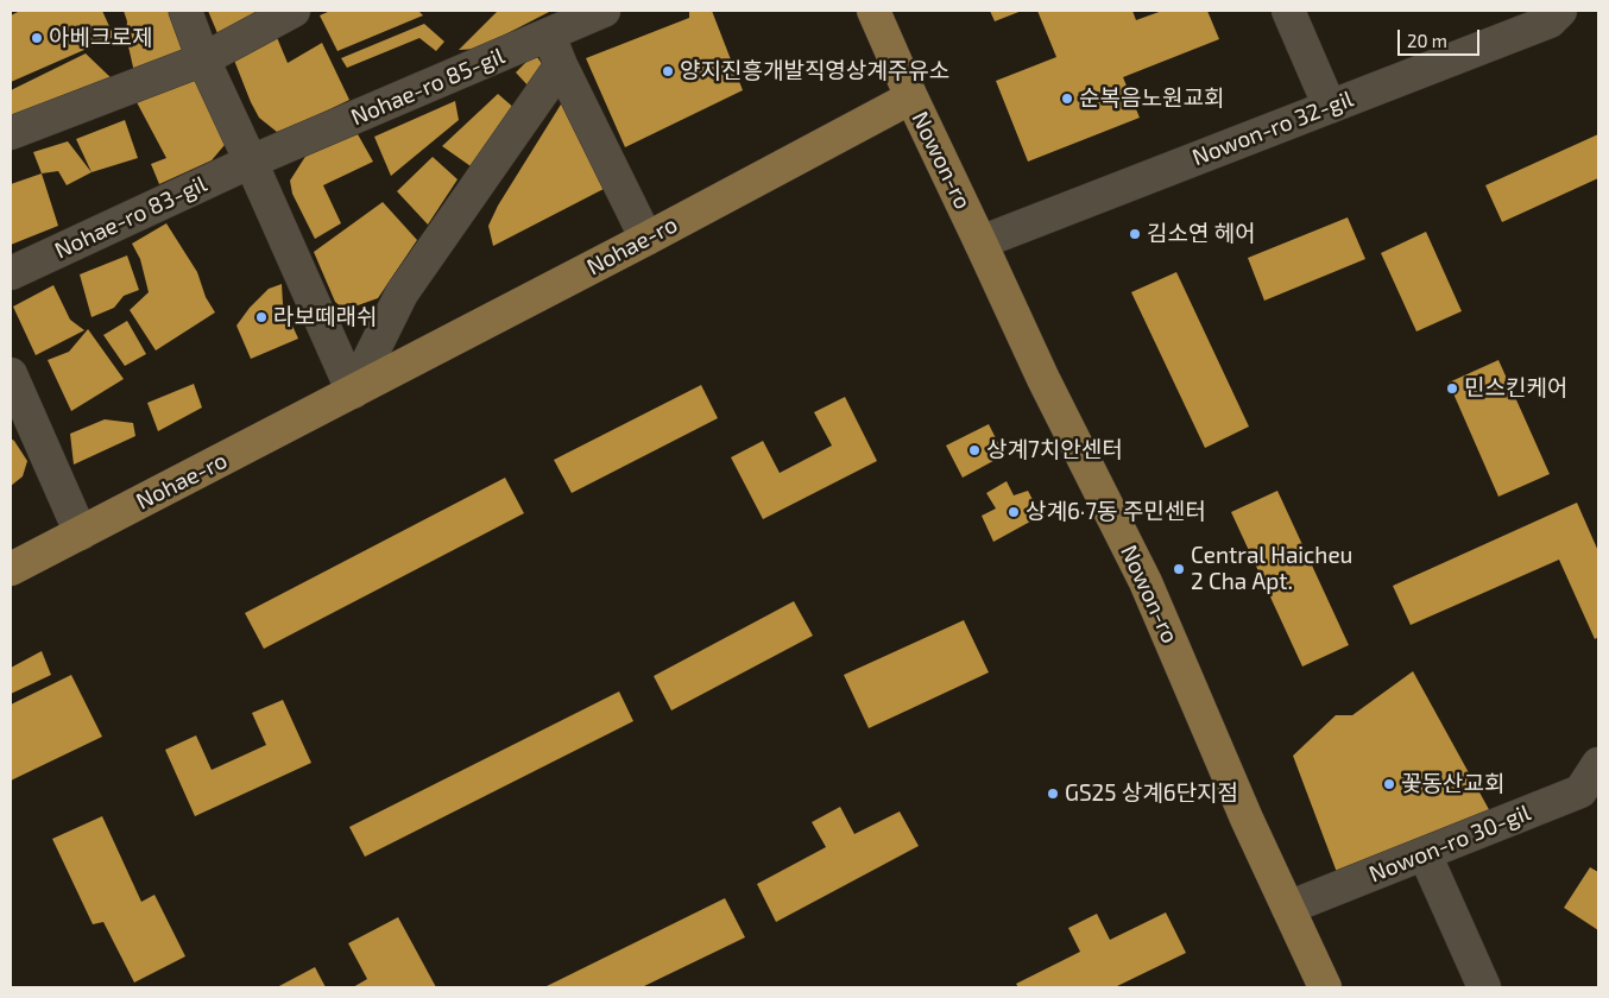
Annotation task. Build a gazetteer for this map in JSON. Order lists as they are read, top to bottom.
{
  "streets": {
    "main road": ["Nowon-ro", "Nohae-ro"],
    "street": [
      "Nohae-ro 85-gil",
      "Nowon-ro 32-gil",
      "Nohae-ro 83-gil",
      "Nowon-ro 30-gil"
    ]
  },
  "crossings": [
    ["Nohae-ro 85-gil", "Nohae-ro 83-gil"],
    ["Nowon-ro 32-gil", "Nowon-ro"],
    ["Nowon-ro", "Nohae-ro"],
    ["Nowon-ro", "Nowon-ro 30-gil"]
  ],
  "places": [
    "아베크로제",
    "양지진흥개발직영상계주유소",
    "순복음노원교회",
    "김소연 헤어",
    "라보떼래쉬",
    "민스킨케어",
    "상계7치안센터",
    "상계6·7동 주민센터",
    "Central Haicheu 2 Cha Apt.",
    "꽃동산교회",
    "GS25 상계6단지점"
  ],
  "scale_bar": "20 m"
}
